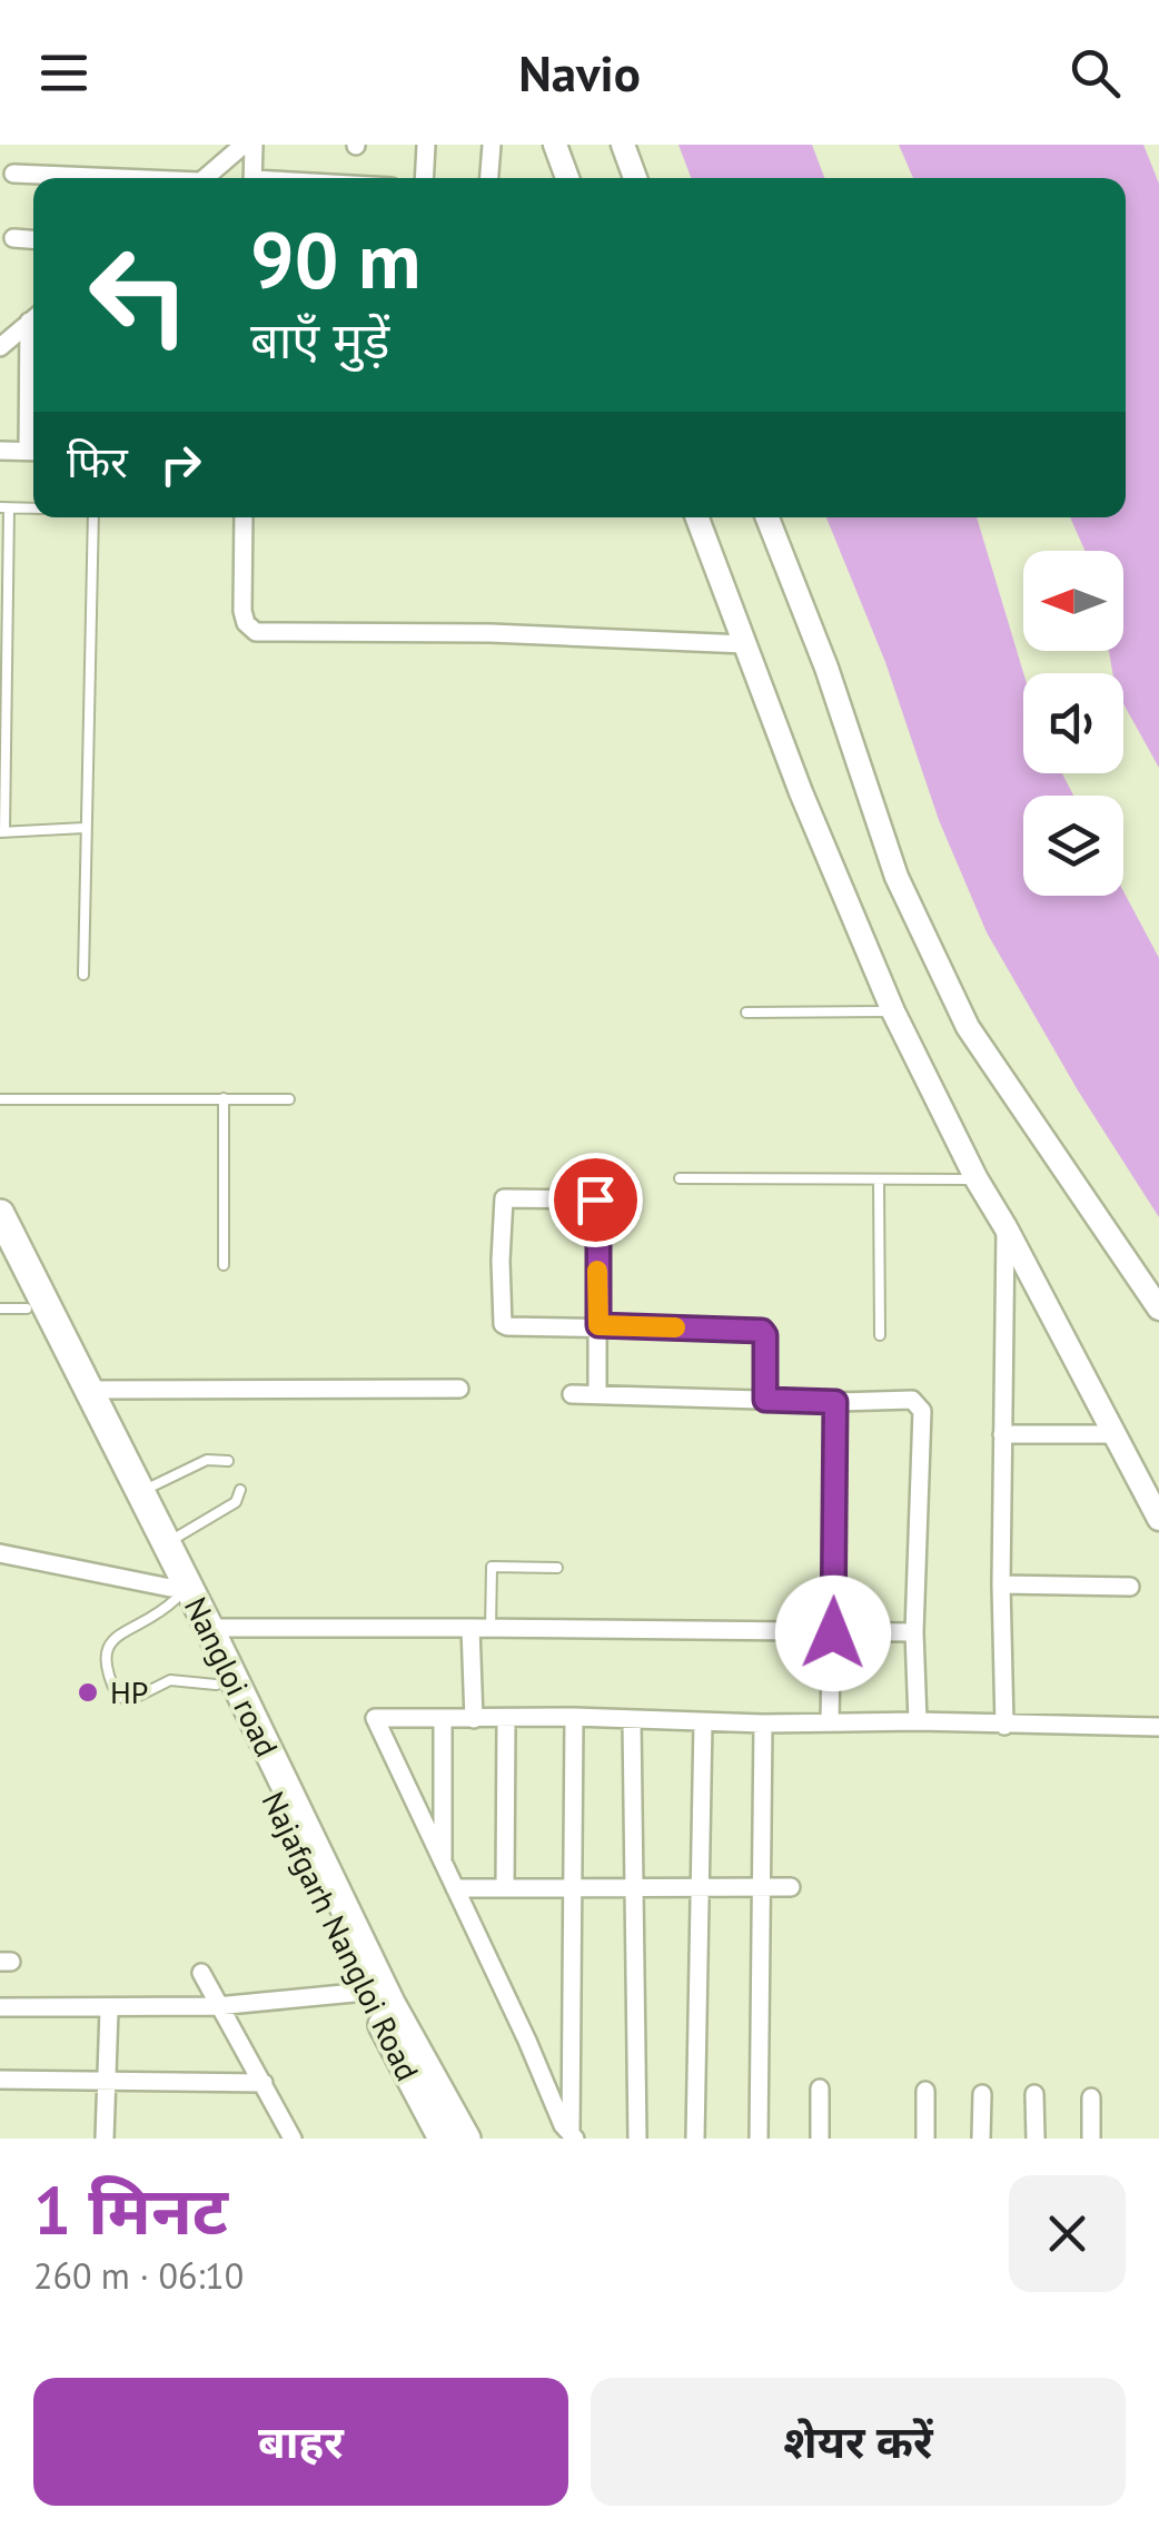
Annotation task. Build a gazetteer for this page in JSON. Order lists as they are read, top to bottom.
{
  "streets": {
    "main road": ["Nangloi road", "Najafgarh Nangloi Road"]
  },
  "crossings": [
    ["Nangloi road", "Najafgarh Nangloi Road"]
  ],
  "places": ["HP"],
  "north": "left",
  "page": {
    "header": "Navio",
    "turn": ["90 m", "बाएँ मुड़ें"],
    "then": "फिर",
    "heading": ["1 मिनट", "260 m · 06:10"],
    "buttons": ["बाहर", "शेयर करें"]
  }
}
